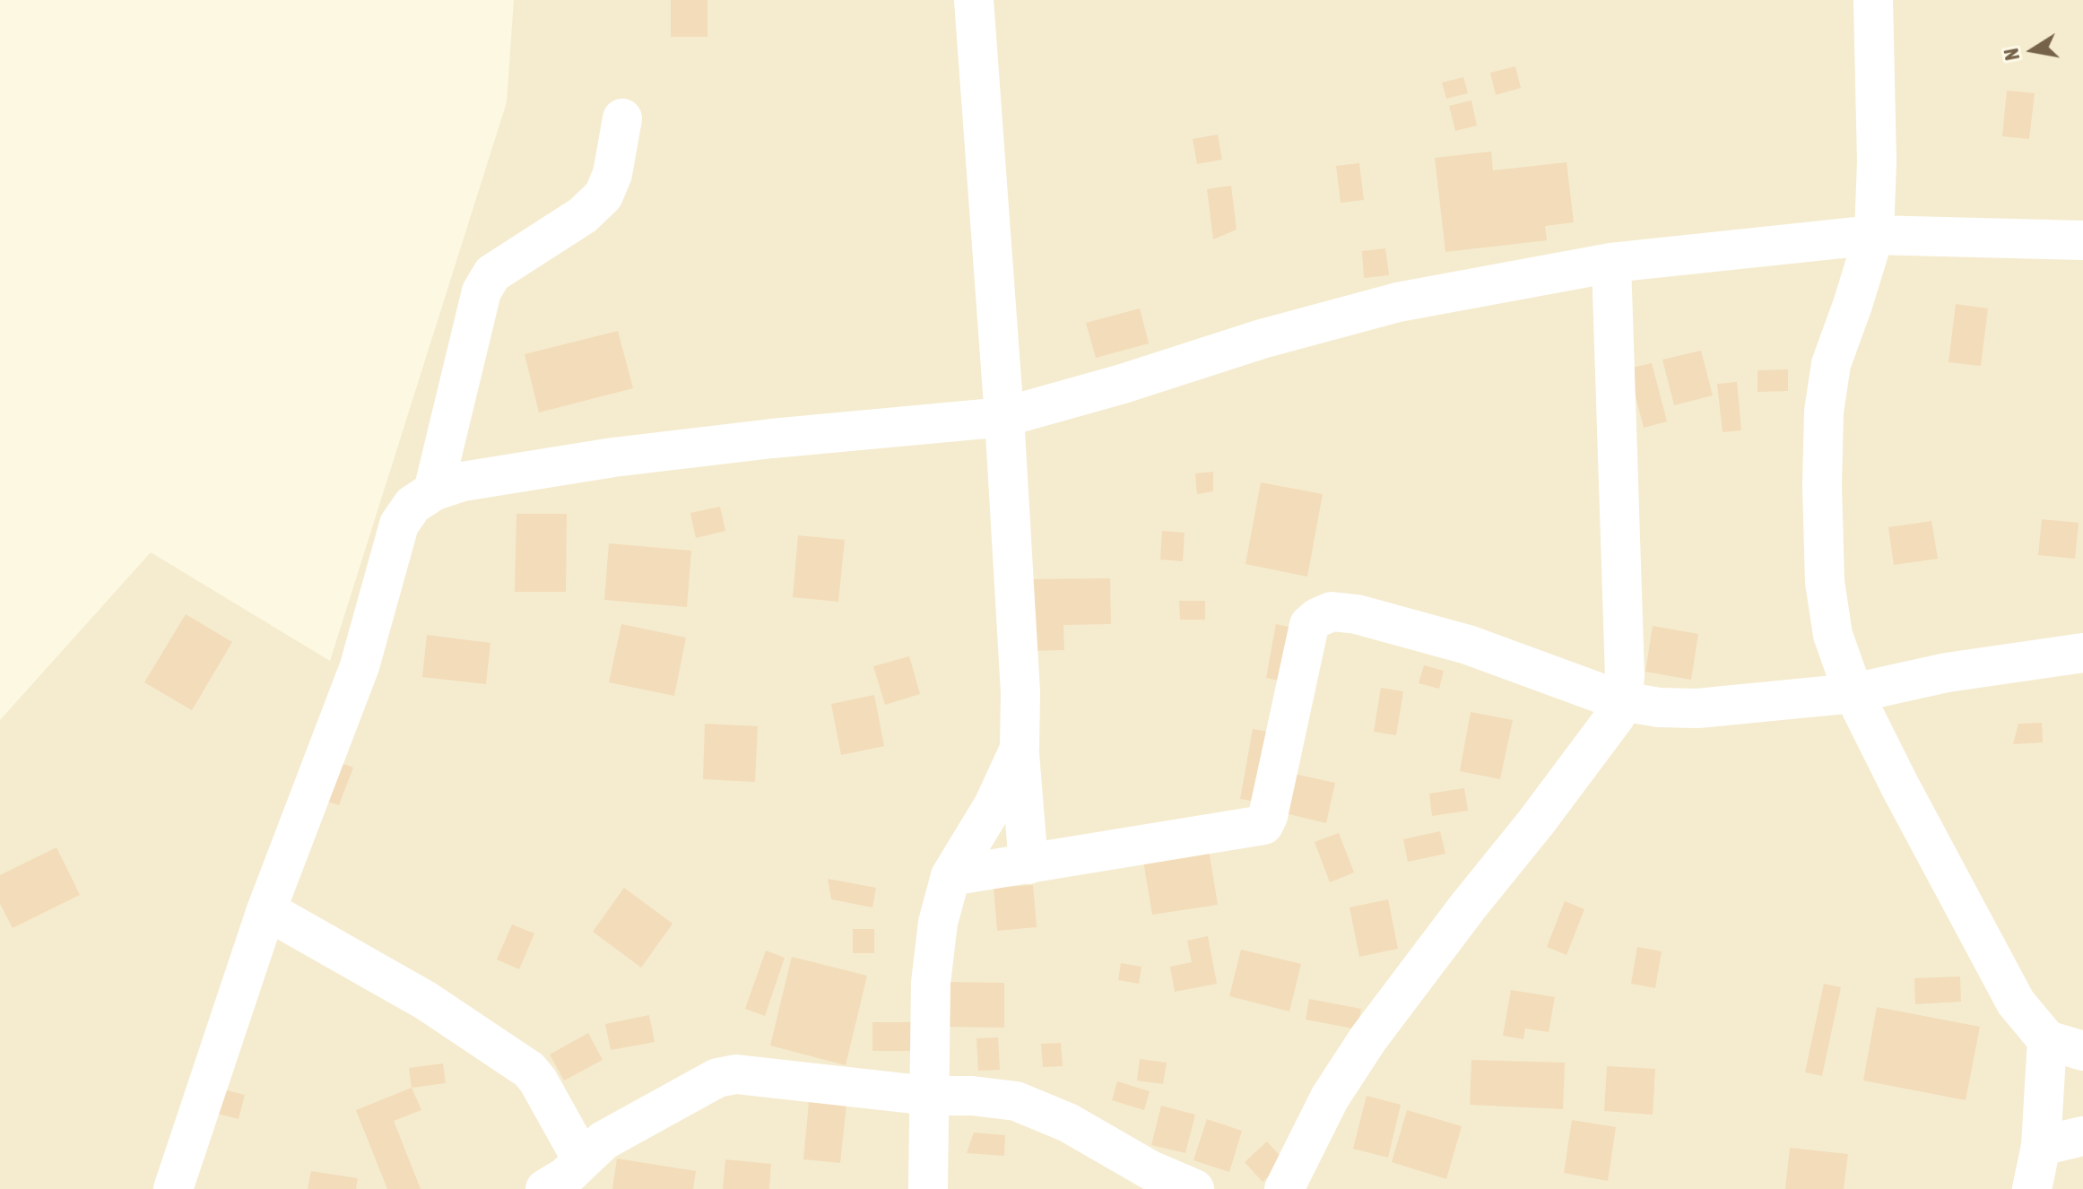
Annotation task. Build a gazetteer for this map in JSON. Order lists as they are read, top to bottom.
{
  "north": "left"
}
